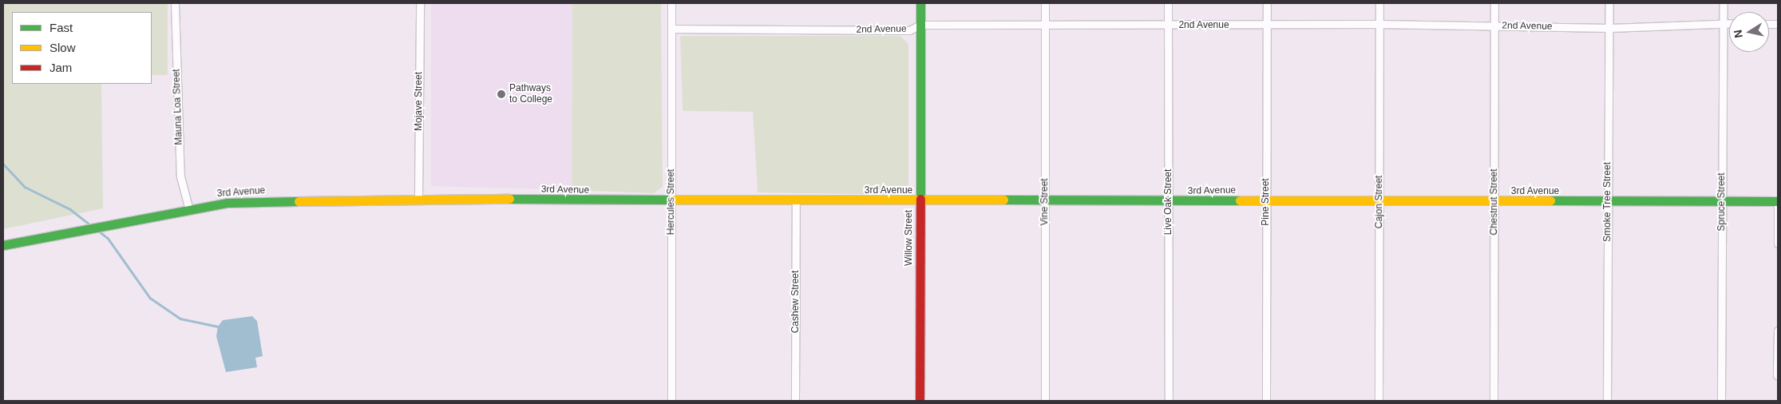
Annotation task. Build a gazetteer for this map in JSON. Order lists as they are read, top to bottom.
{
  "streets": {
    "street": [
      "2nd Avenue",
      "Mojave Street",
      "Mauna Loa Street",
      "3rd Avenue",
      "Hercules Street",
      "Vine Street",
      "Live Oak Street",
      "Pine Street",
      "Cajon Street",
      "Chestnut Street",
      "Smoke Tree Street",
      "Spruce Street",
      "Willow Street",
      "Cashew Street"
    ]
  },
  "crossings": [
    ["2nd Avenue", "Hercules Street"],
    ["2nd Avenue", "Vine Street"],
    ["2nd Avenue", "Live Oak Street"],
    ["2nd Avenue", "Pine Street"],
    ["2nd Avenue", "Cajon Street"],
    ["2nd Avenue", "Chestnut Street"],
    ["2nd Avenue", "Smoke Tree Street"],
    ["2nd Avenue", "Spruce Street"],
    ["2nd Avenue", "Willow Street"],
    ["Mojave Street", "3rd Avenue"],
    ["Mauna Loa Street", "3rd Avenue"],
    ["3rd Avenue", "Hercules Street"],
    ["3rd Avenue", "Vine Street"],
    ["3rd Avenue", "Live Oak Street"],
    ["3rd Avenue", "Pine Street"],
    ["3rd Avenue", "Cajon Street"],
    ["3rd Avenue", "Chestnut Street"],
    ["3rd Avenue", "Smoke Tree Street"],
    ["3rd Avenue", "Spruce Street"],
    ["3rd Avenue", "Willow Street"],
    ["3rd Avenue", "Cashew Street"]
  ],
  "places": ["Pathways to College"],
  "legend": ["Fast", "Slow", "Jam"],
  "north": "left"
}
